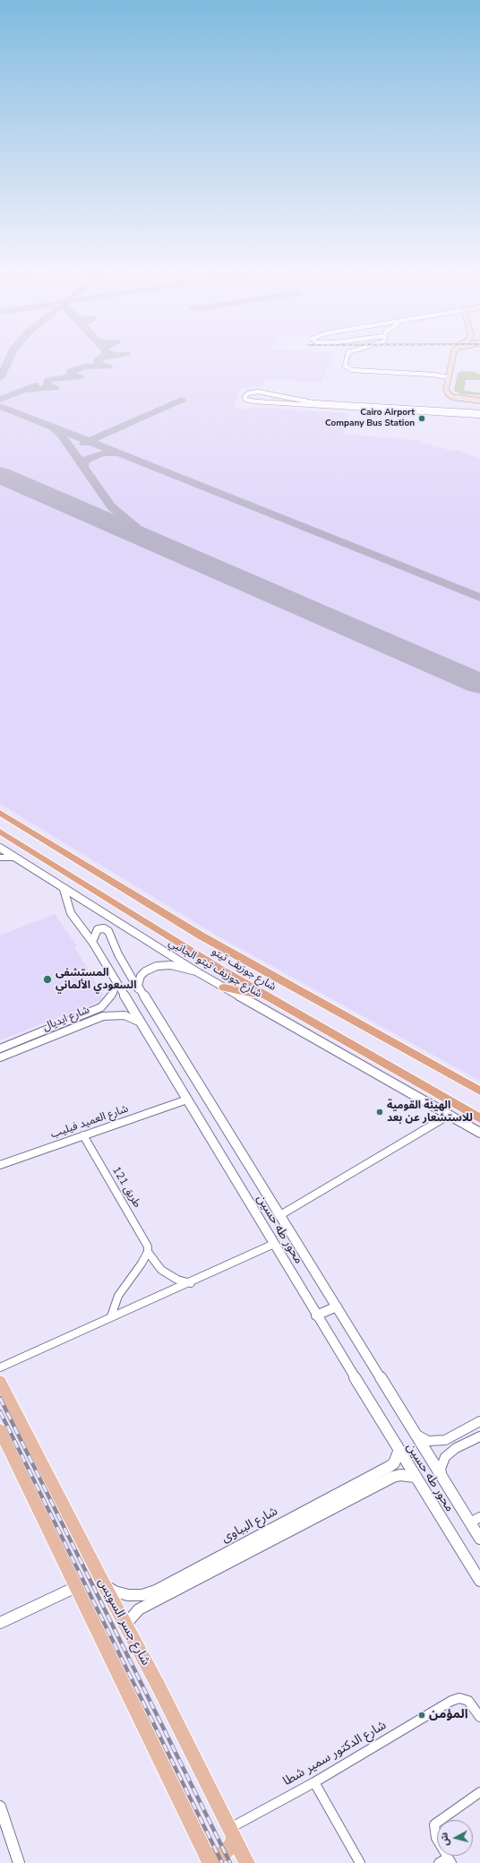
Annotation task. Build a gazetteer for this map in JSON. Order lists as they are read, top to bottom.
{
  "streets": {
    "highway": ["شارع جوزيف تيتو"],
    "main road": ["شارع جسر السويس"],
    "street": [
      "شارع جوزيف تيتو الجانبي",
      "شارع ايديال",
      "شارع العميد فيليب",
      "طريق 121",
      "محور طه حسين",
      "شارع البباوى",
      "شارع الدكتور سمير شطا"
    ]
  },
  "crossings": [
    ["شارع جوزيف تيتو الجانبي", "محور طه حسين"],
    ["شارع ايديال", "محور طه حسين"],
    ["شارع العميد فيليب", "طريق 121"],
    ["شارع العميد فيليب", "محور طه حسين"],
    ["محور طه حسين", "شارع البباوى"],
    ["شارع البباوى", "شارع جسر السويس"],
    ["شارع جسر السويس", "شارع الدكتور سمير شطا"]
  ],
  "places": [
    "Cairo Airport Company Bus Station",
    "المستشفى السعودي الألماني",
    "الهيئة القومية للاستشعار عن بعد",
    "المؤمن"
  ],
  "north": "left"
}
